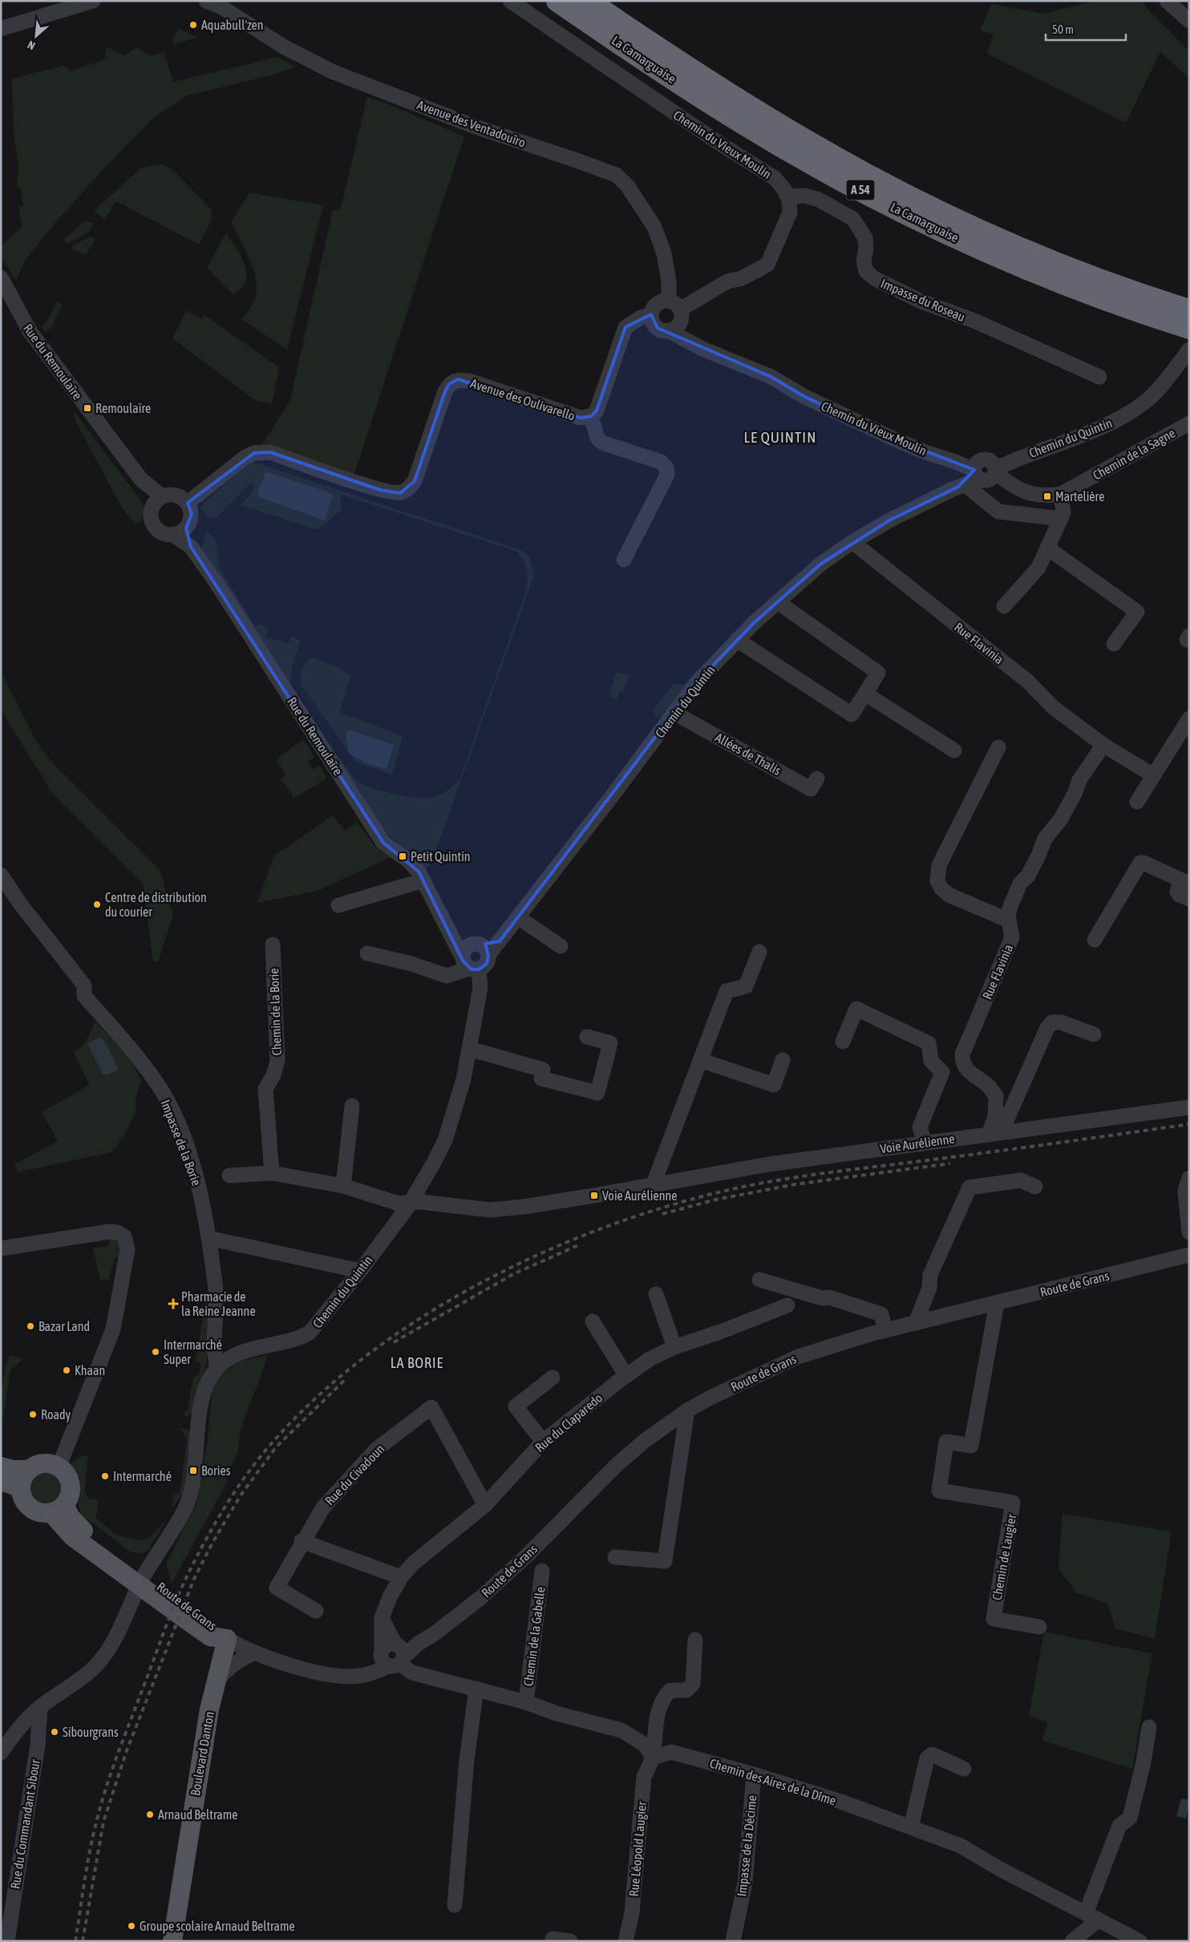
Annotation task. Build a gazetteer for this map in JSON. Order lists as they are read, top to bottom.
{
  "streets": {
    "highway": ["La Camarguaise", "A 54"],
    "main road": ["Route de Grans", "Boulevard Danton"],
    "street": [
      "Avenue des Ventadouïro",
      "Chemin du Vieux Moulin",
      "Impasse du Roseau",
      "Rue du Remoulaïre",
      "Avenue des Oulivarello",
      "Chemin du Quintin",
      "Chemin de la Sagne",
      "Rue Flavinia",
      "Allées de Thalis",
      "Chemin de la Borie",
      "Impasse de la Borie",
      "Voie Aurélienne",
      "Rue du Claparedo",
      "Rue du Civadoun",
      "Chemin de Laugier",
      "Chemin de la Gabelle",
      "Chemin des Aires de la Dîme",
      "Rue du Commandant Sibour",
      "Impasse de la Décime",
      "Rue Léopold Laugier"
    ]
  },
  "crossings": [
    ["Avenue des Ventadouïro", "Chemin du Vieux Moulin"],
    ["Avenue des Ventadouïro", "Avenue des Oulivarello"],
    ["Chemin du Vieux Moulin", "Impasse du Roseau"],
    ["Chemin du Vieux Moulin", "Avenue des Oulivarello"],
    ["Chemin du Vieux Moulin", "Chemin du Quintin"],
    ["Chemin du Vieux Moulin", "Chemin de la Sagne"],
    ["Rue du Remoulaïre", "Avenue des Oulivarello"],
    ["Rue du Remoulaïre", "Chemin du Quintin"],
    ["Chemin du Quintin", "Chemin de la Sagne"],
    ["Chemin du Quintin", "Rue Flavinia"],
    ["Chemin du Quintin", "Allées de Thalis"],
    ["Chemin du Quintin", "Impasse de la Borie"],
    ["Chemin du Quintin", "Voie Aurélienne"],
    ["Chemin du Quintin", "Route de Grans"],
    ["Chemin du Quintin", "Rue du Commandant Sibour"],
    ["Rue Flavinia", "Voie Aurélienne"],
    ["Route de Grans", "Rue du Claparedo"],
    ["Route de Grans", "Chemin de Laugier"],
    ["Route de Grans", "Boulevard Danton"],
    ["Rue du Claparedo", "Rue du Civadoun"],
    ["Chemin des Aires de la Dîme", "Impasse de la Décime"],
    ["Chemin des Aires de la Dîme", "Rue Léopold Laugier"]
  ],
  "districts": ["LE QUINTIN", "LA BORIE"],
  "places": {
    "other": [
      "Aquabull'zen",
      "Centre de distribution du courier",
      "Bazar Land",
      "Intermarché Super",
      "Khaan",
      "Roady",
      "Intermarché",
      "Sibourgrans",
      "Arnaud Beltrame",
      "Groupe scolaire Arnaud Beltrame"
    ],
    "transit": [
      "Remoulaïre",
      "Martelière",
      "Petit Quintin",
      "Voie Aurélienne",
      "Bories"
    ],
    "health": ["Pharmacie de la Reine Jeanne"]
  },
  "scale_bar": "50 m",
  "north": "bottom left"
}
